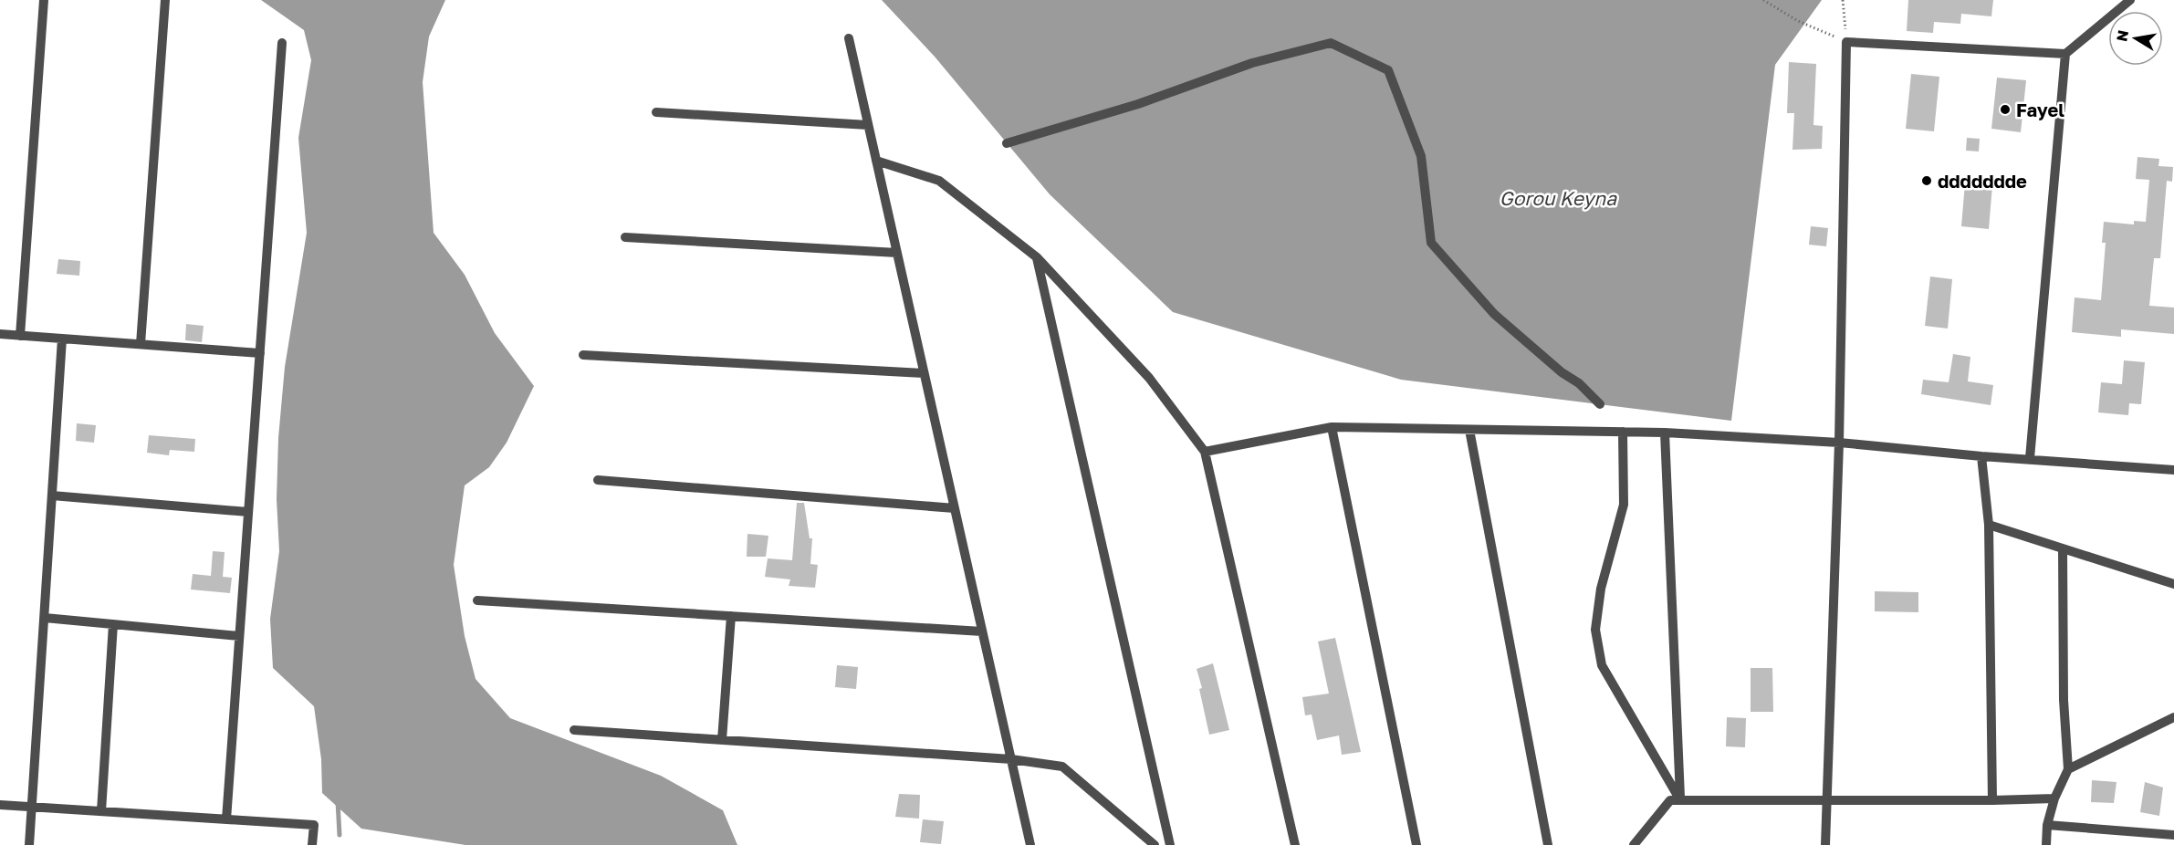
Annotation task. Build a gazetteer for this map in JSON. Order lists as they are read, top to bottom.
{
  "water": ["Gorou Keyna"],
  "places": ["Fayel", "ddddddde"],
  "north": "left"
}
